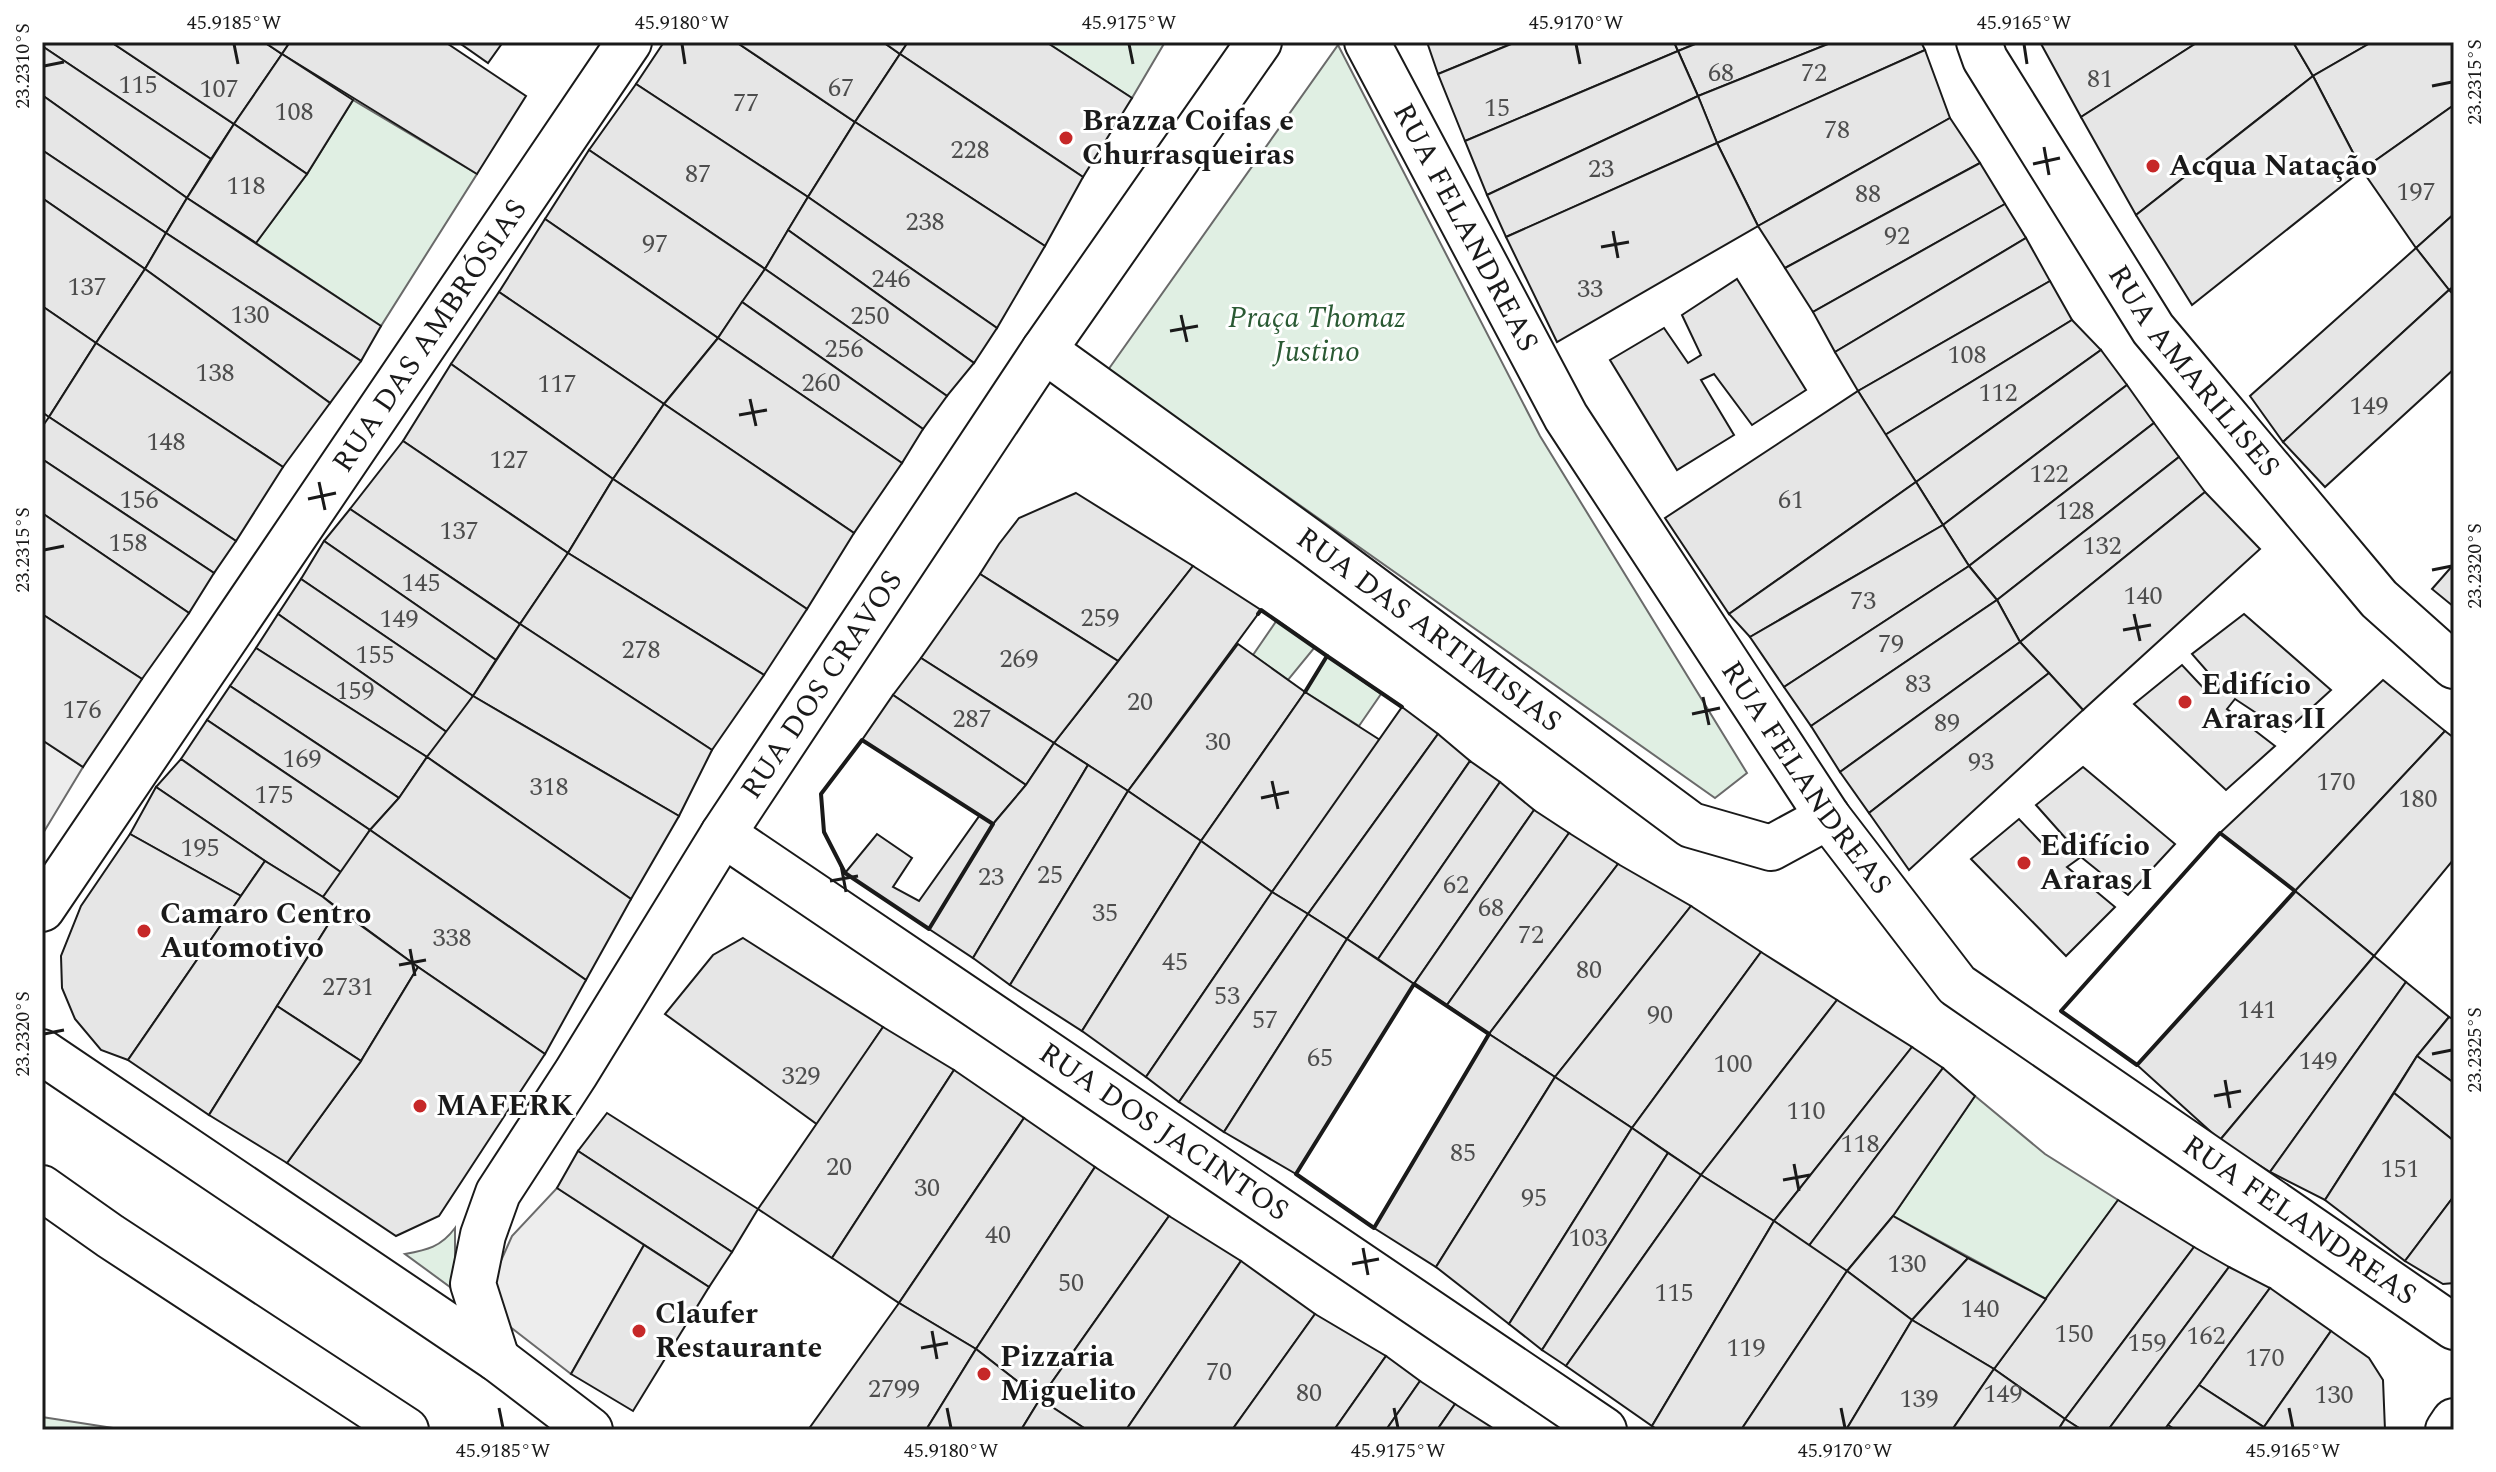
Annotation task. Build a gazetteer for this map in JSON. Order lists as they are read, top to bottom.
{
  "streets": {
    "street": [
      "RUA FELANDREAS",
      "RUA DAS AMBRÓSIAS",
      "RUA AMARILISES",
      "RUA DAS ARTIMISIAS",
      "RUA DOS CRAVOS",
      "RUA DOS JACINTOS"
    ]
  },
  "crossings": [
    ["RUA FELANDREAS", "RUA DAS ARTIMISIAS"],
    ["RUA DAS ARTIMISIAS", "RUA DOS CRAVOS"],
    ["RUA DOS CRAVOS", "RUA DOS JACINTOS"]
  ],
  "parks": ["Praça Thomaz Justino"],
  "places": [
    "Brazza Coifas e Churrasqueiras",
    "Acqua Natação",
    "Edifício Araras II",
    "Edifício Araras I",
    "Camaro Centro Automotivo",
    "MAFERK",
    "Claufer Restaurante",
    "Pizzaria Miguelito"
  ],
  "house_numbers": [
    "68",
    "72",
    "81",
    "115",
    "67",
    "107",
    "77",
    "15",
    "108",
    "78",
    "228",
    "23",
    "87",
    "118",
    "197",
    "88",
    "238",
    "92",
    "97",
    "246",
    "137",
    "33",
    "130",
    "250",
    "256",
    "108",
    "138",
    "260",
    "117",
    "112",
    "149",
    "148",
    "127",
    "122",
    "156",
    "61",
    "128",
    "137",
    "158",
    "132",
    "145",
    "140",
    "73",
    "259",
    "149",
    "79",
    "278",
    "155",
    "269",
    "83",
    "159",
    "20",
    "176",
    "287",
    "89",
    "30",
    "169",
    "93",
    "170",
    "318",
    "175",
    "180",
    "195",
    "25",
    "23",
    "62",
    "68",
    "35",
    "72",
    "338",
    "45",
    "80",
    "2731",
    "53",
    "141",
    "90",
    "57",
    "65",
    "149",
    "100",
    "329",
    "110",
    "118",
    "85",
    "20",
    "151",
    "30",
    "95",
    "40",
    "103",
    "130",
    "50",
    "115",
    "140",
    "150",
    "162",
    "159",
    "119",
    "170",
    "70",
    "2799",
    "80",
    "149",
    "130",
    "139"
  ],
  "coordinates": [
    "45.9185°W",
    "45.9180°W",
    "45.9175°W",
    "45.9170°W",
    "45.9165°W",
    "23.2310°S",
    "23.2315°S",
    "23.2320°S",
    "23.2325°S"
  ]
}
